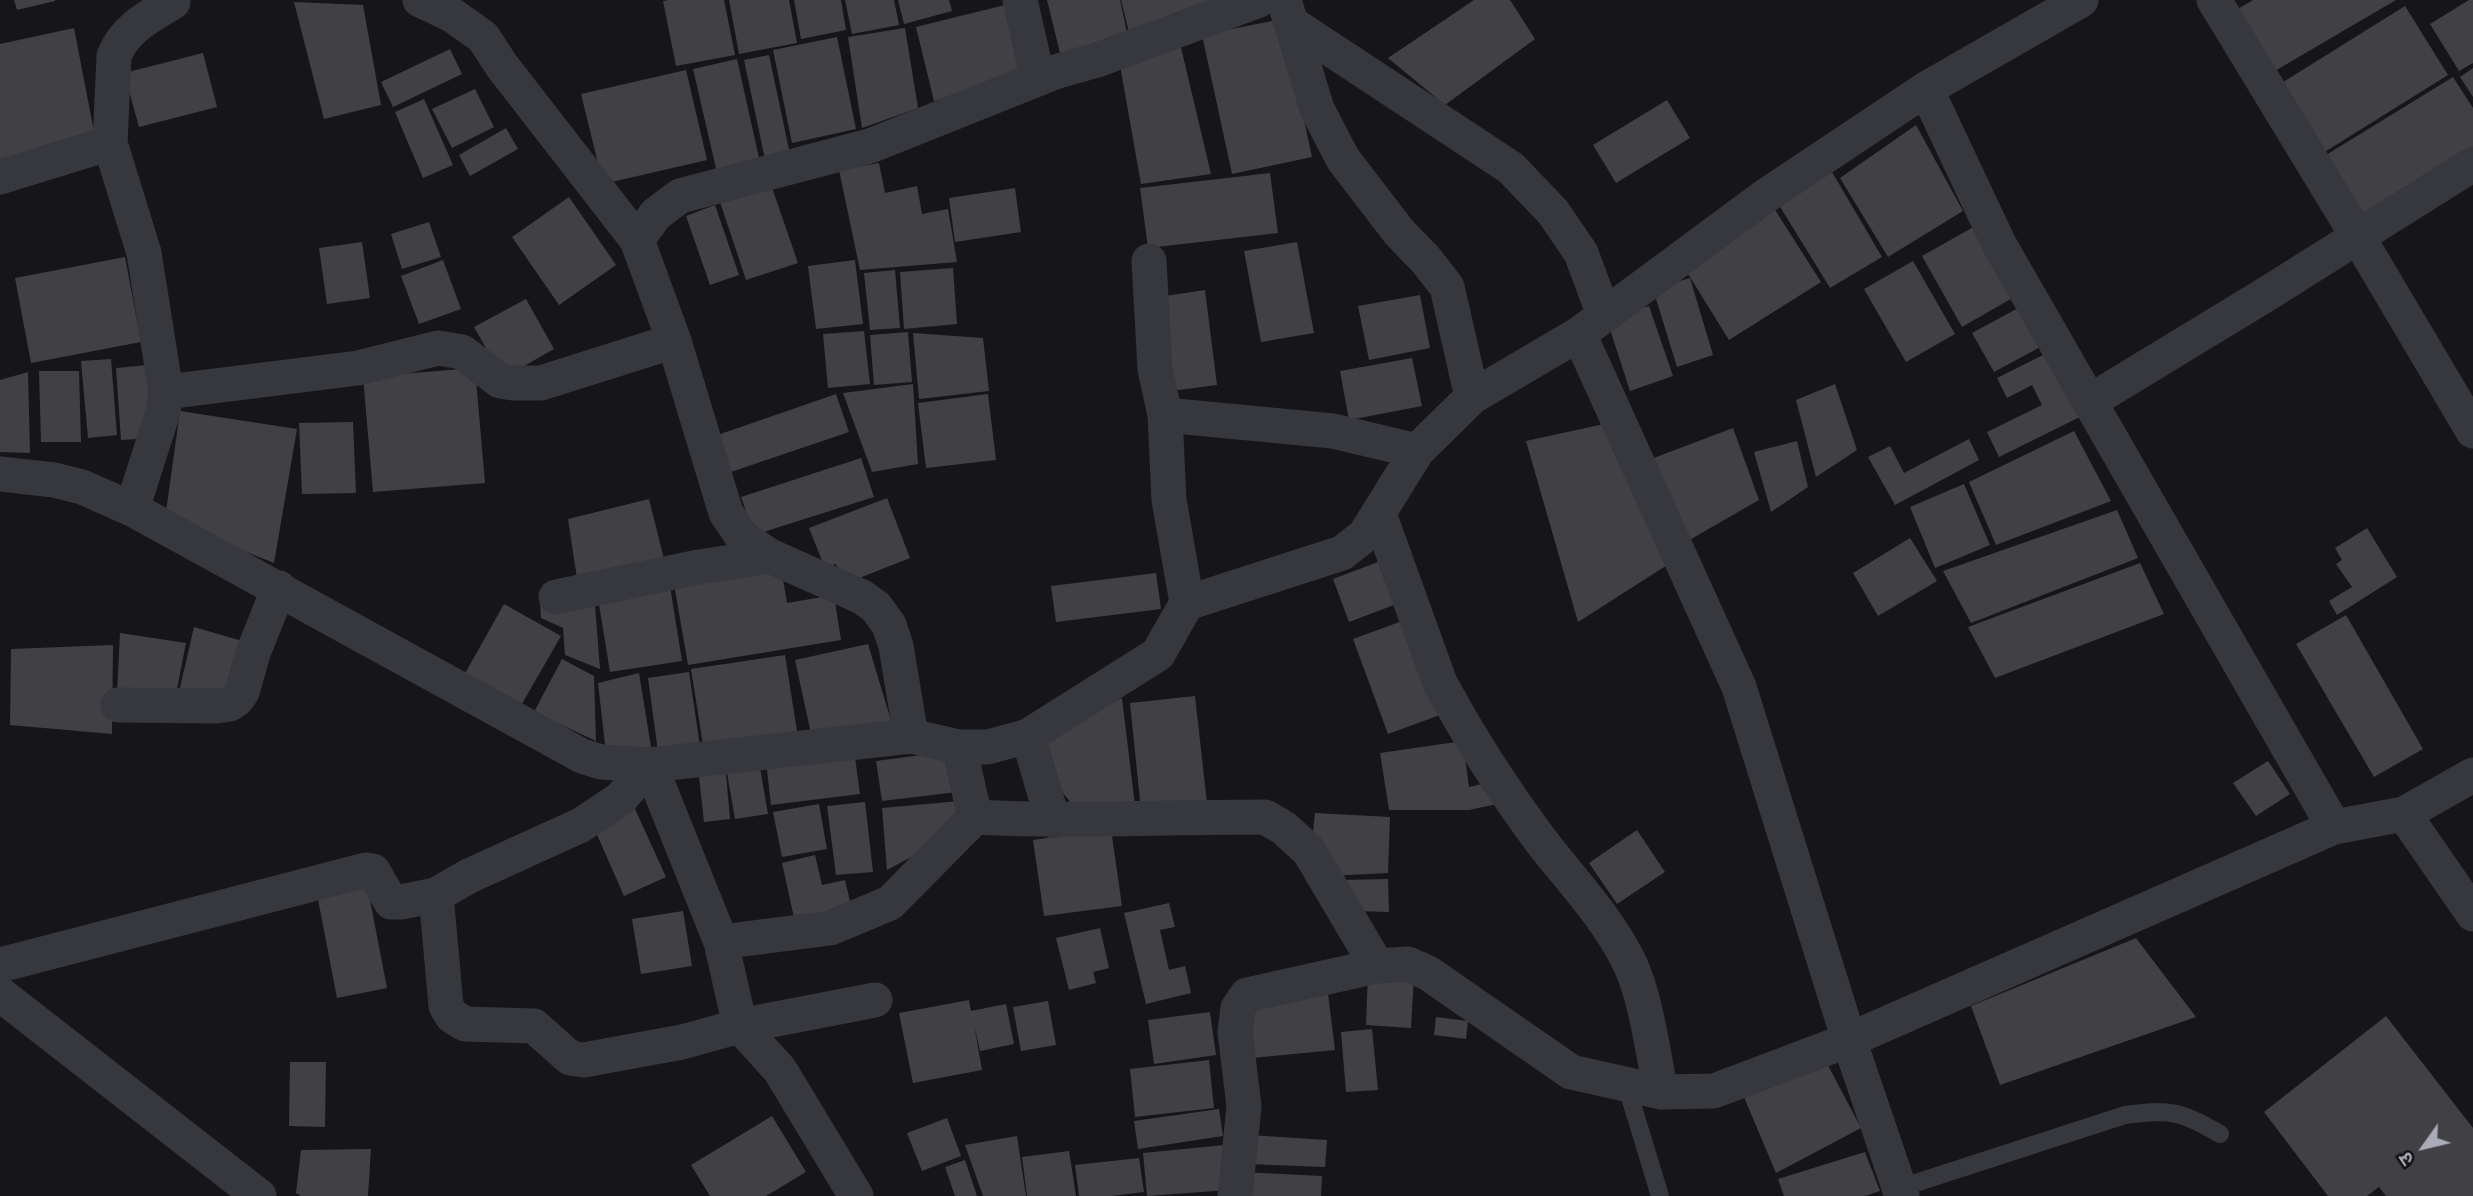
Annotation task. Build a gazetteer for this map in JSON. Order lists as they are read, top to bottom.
{
  "north": "bottom left"
}
